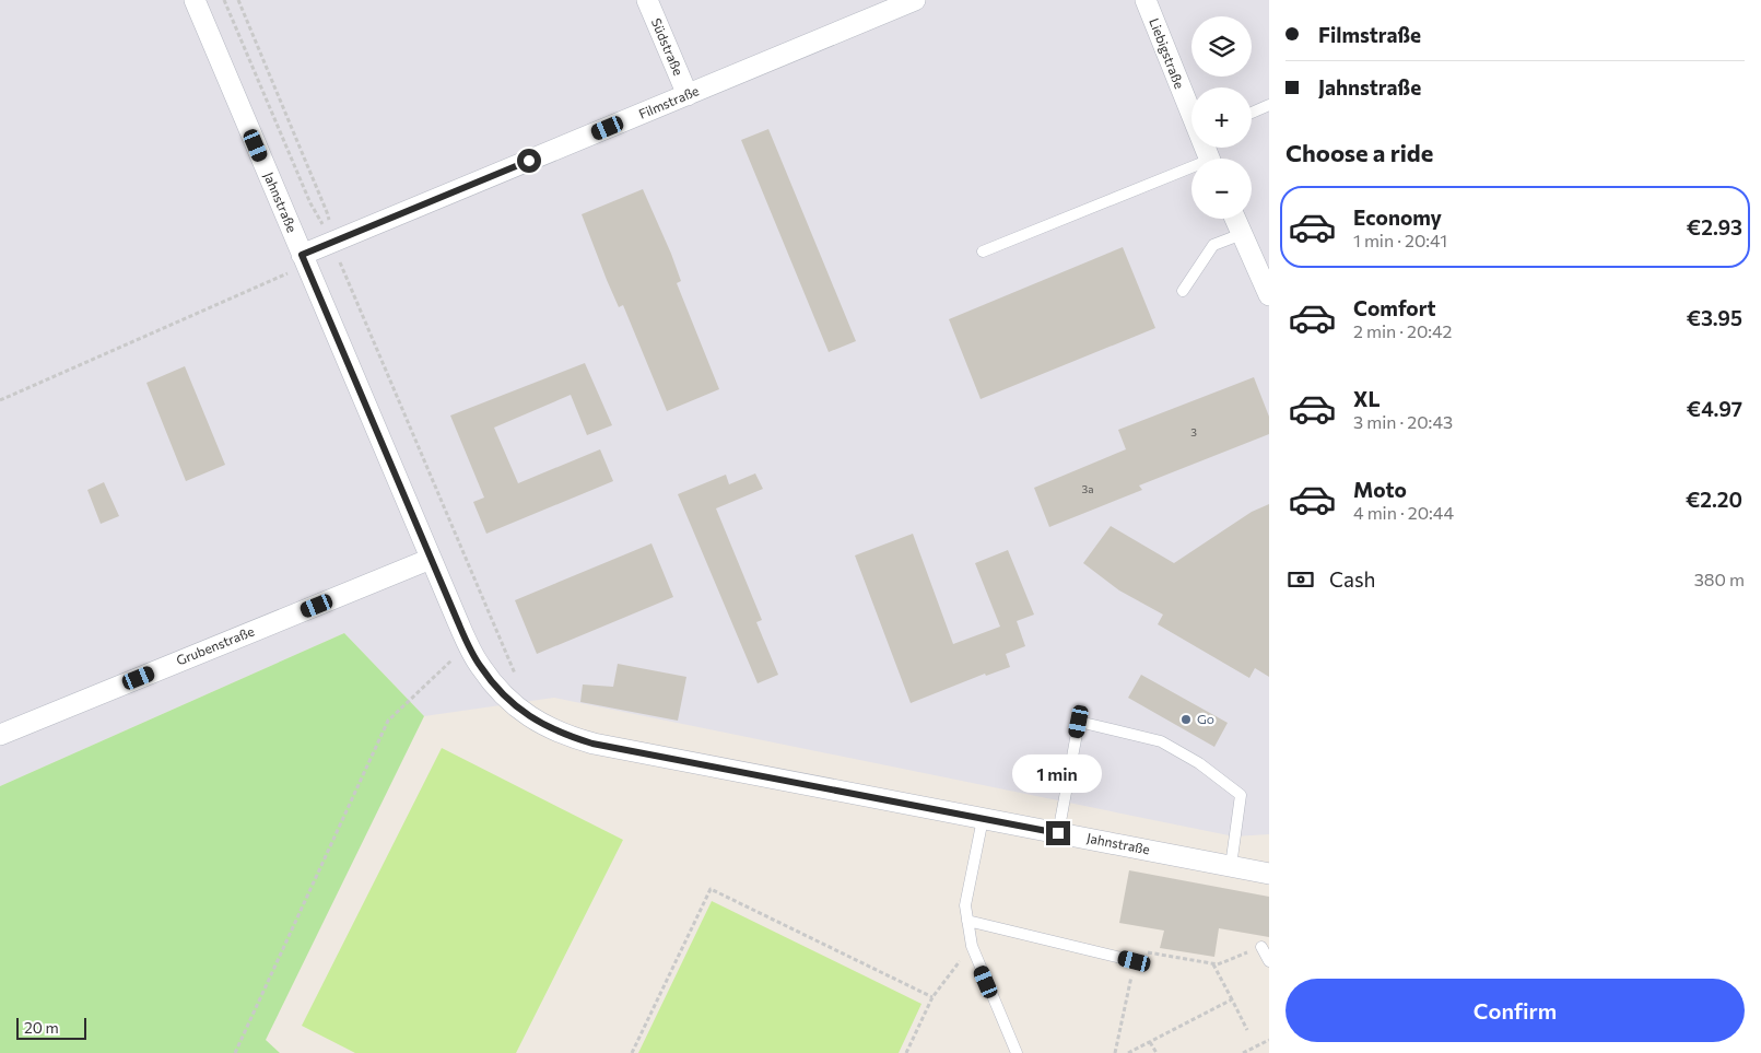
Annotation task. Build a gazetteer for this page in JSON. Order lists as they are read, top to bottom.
{
  "streets": {
    "street": [
      "Südstraße",
      "Liebigstraße",
      "Filmstraße",
      "Jahnstraße",
      "Grubenstraße"
    ]
  },
  "crossings": [
    ["Südstraße", "Filmstraße"],
    ["Filmstraße", "Jahnstraße"],
    ["Jahnstraße", "Grubenstraße"]
  ],
  "places": ["Go"],
  "house_numbers": ["3", "3a"],
  "scale_bar": "20 m",
  "page": {
    "banner": ["Filmstraße", "Jahnstraße"],
    "map_buttons": ["+", "−"],
    "heading": "Choose a ride",
    "list": [
      {
        "name": "Economy",
        "note": "1 min · 20:41",
        "value": "€2.93"
      },
      {
        "name": "Comfort",
        "note": "2 min · 20:42",
        "value": "€3.95"
      },
      {
        "name": "XL",
        "note": "3 min · 20:43",
        "value": "€4.97"
      },
      {
        "name": "Moto",
        "note": "4 min · 20:44",
        "value": "€2.20"
      }
    ],
    "pay": ["Cash", "380 m"],
    "bubble": "1 min",
    "buttons": "Confirm",
    "scale": "20 m"
  }
}
